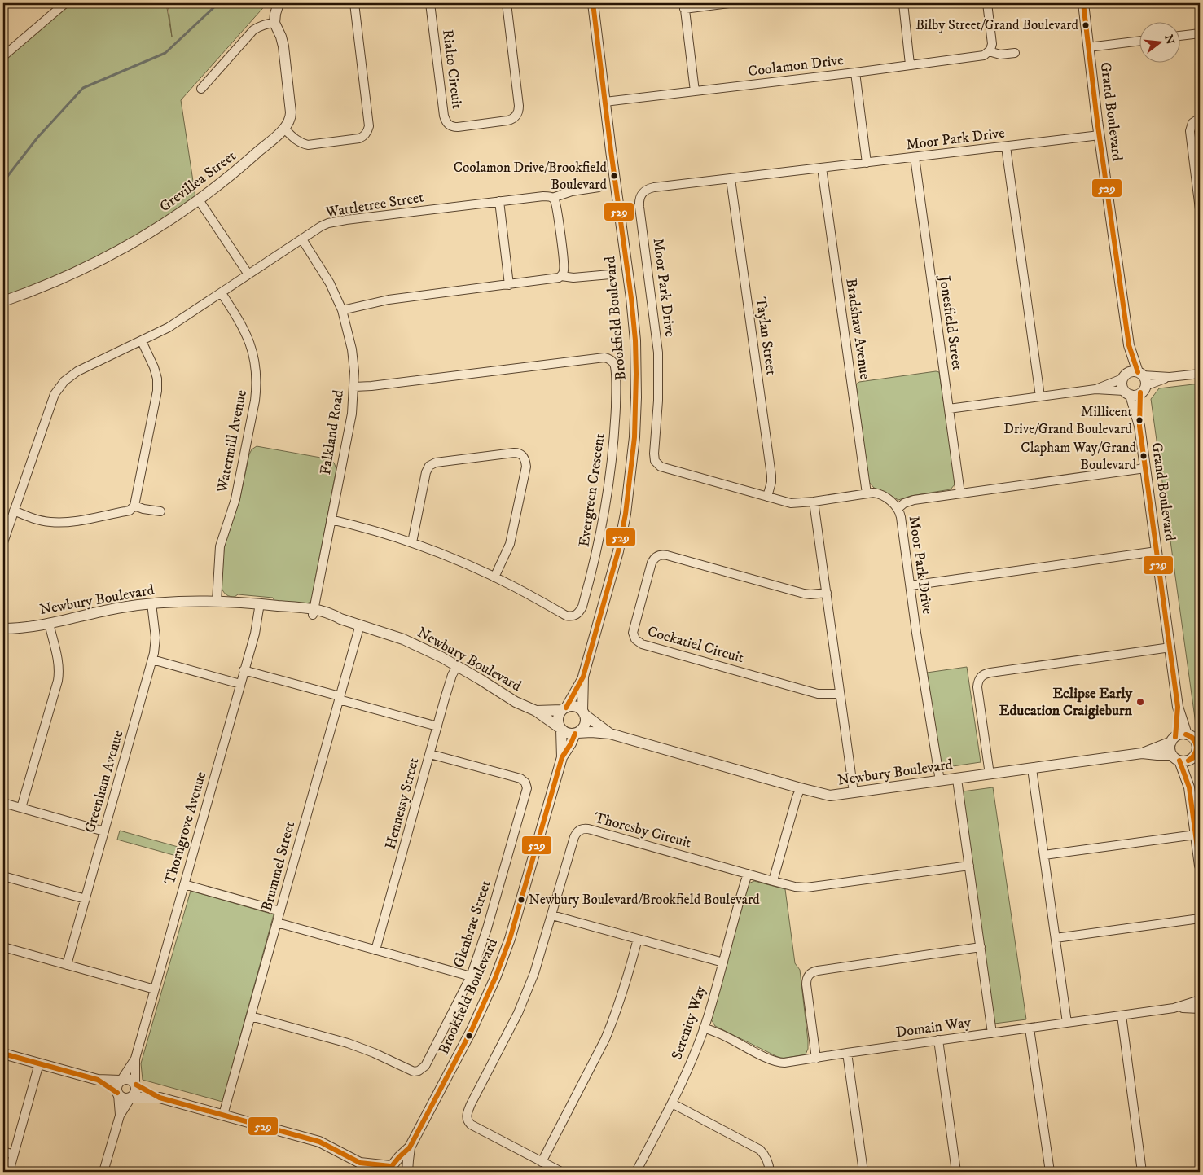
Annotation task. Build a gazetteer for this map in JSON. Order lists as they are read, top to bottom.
{
  "streets": {
    "street": [
      "Coolamon Drive",
      "Rialto Circuit",
      "Grand Boulevard",
      "Moor Park Drive",
      "Grevillea Street",
      "Wattletree Street",
      "Brookfield Boulevard",
      "Jonesfield Street",
      "Bradshaw Avenue",
      "Taylan Street",
      "Falkland Road",
      "Watermill Avenue",
      "Evergreen Crescent",
      "Newbury Boulevard",
      "Cockatiel Circuit",
      "Greenham Avenue",
      "Hennessy Street",
      "Thorngrove Avenue",
      "Thoresby Circuit",
      "Brummel Street",
      "Glenbrae Street",
      "Serenity Way",
      "Domain Way"
    ]
  },
  "crossings": [
    ["Coolamon Drive", "Brookfield Boulevard"],
    ["Grand Boulevard", "Moor Park Drive"],
    ["Grand Boulevard", "Newbury Boulevard"],
    ["Moor Park Drive", "Jonesfield Street"],
    ["Moor Park Drive", "Bradshaw Avenue"],
    ["Moor Park Drive", "Taylan Street"],
    ["Moor Park Drive", "Newbury Boulevard"],
    ["Wattletree Street", "Falkland Road"],
    ["Wattletree Street", "Watermill Avenue"],
    ["Brookfield Boulevard", "Newbury Boulevard"],
    ["Falkland Road", "Evergreen Crescent"],
    ["Falkland Road", "Newbury Boulevard"],
    ["Watermill Avenue", "Newbury Boulevard"],
    ["Newbury Boulevard", "Greenham Avenue"],
    ["Newbury Boulevard", "Hennessy Street"],
    ["Newbury Boulevard", "Thorngrove Avenue"],
    ["Newbury Boulevard", "Brummel Street"],
    ["Hennessy Street", "Glenbrae Street"],
    ["Thoresby Circuit", "Serenity Way"],
    ["Brummel Street", "Glenbrae Street"],
    ["Serenity Way", "Domain Way"]
  ],
  "places": [
    "Bilby Street/Grand Boulevard",
    "Coolamon Drive/Brookfield Boulevard",
    "Millicent Drive/Grand Boulevard",
    "Clapham Way/Grand Boulevard",
    "Eclipse Early Education Craigieburn",
    "Newbury Boulevard/Brookfield Boulevard"
  ],
  "lines": ["transit line 529"],
  "north": "right"
}
